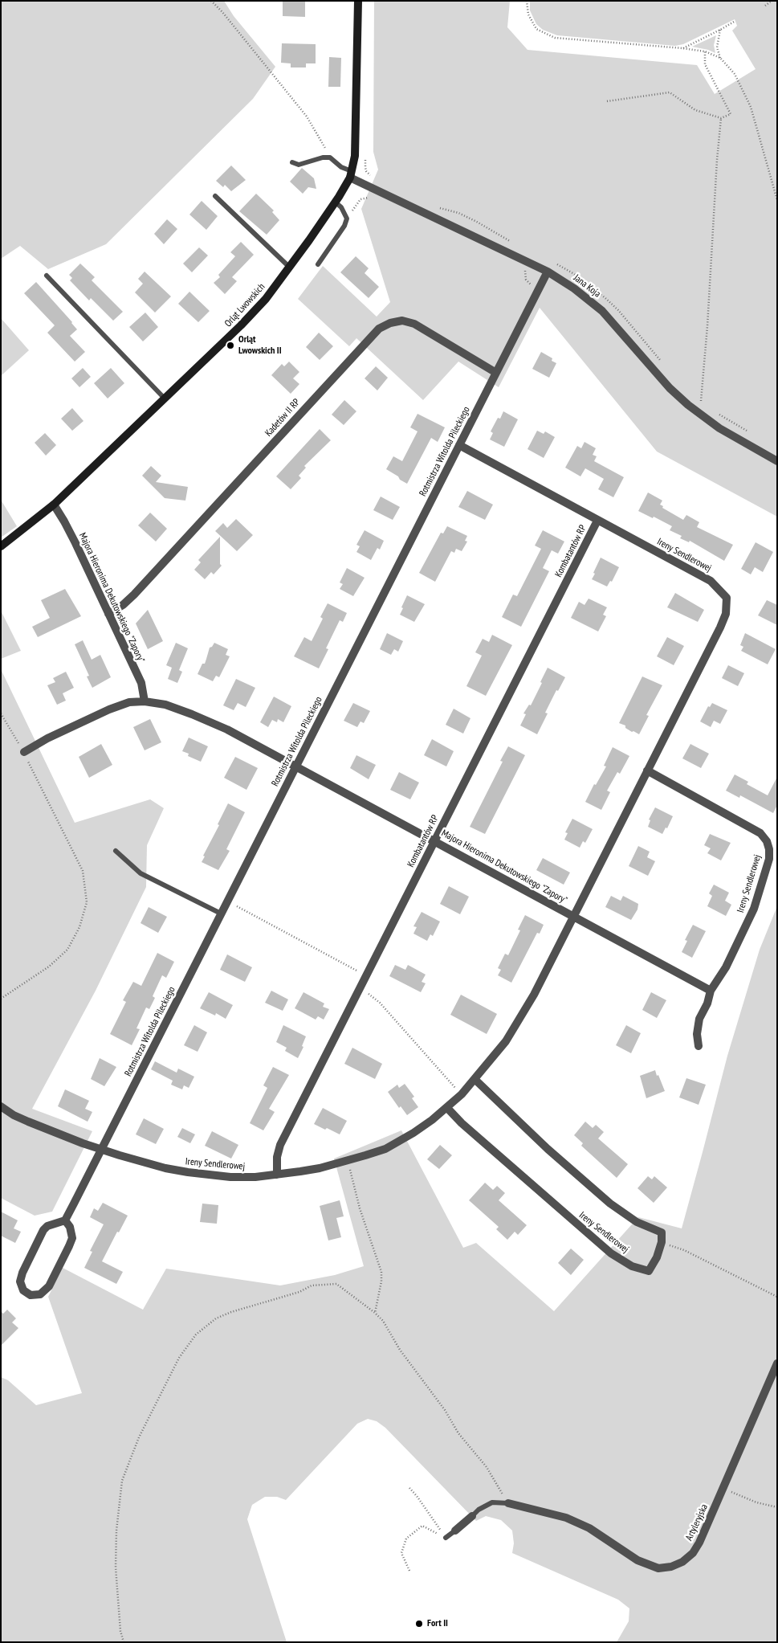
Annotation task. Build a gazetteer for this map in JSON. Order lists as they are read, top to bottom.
{
  "streets": {
    "street": [
      "Jana Koja",
      "Orląt Lwowskich",
      "Kadetów II RP",
      "Rotmistrza Witolda Pileckiego",
      "Kombatantów RP",
      "Ireny Sendlerowej",
      "Majora Hieronima Dekutowskiego \"Zapory\"",
      "Artyleryjska"
    ]
  },
  "crossings": [
    ["Jana Koja", "Orląt Lwowskich"],
    ["Jana Koja", "Rotmistrza Witolda Pileckiego"],
    ["Orląt Lwowskich", "Majora Hieronima Dekutowskiego \"Zapory\""],
    ["Kadetów II RP", "Rotmistrza Witolda Pileckiego"],
    ["Kadetów II RP", "Majora Hieronima Dekutowskiego \"Zapory\""],
    ["Rotmistrza Witolda Pileckiego", "Ireny Sendlerowej"],
    ["Rotmistrza Witolda Pileckiego", "Majora Hieronima Dekutowskiego \"Zapory\""],
    ["Kombatantów RP", "Ireny Sendlerowej"],
    ["Kombatantów RP", "Majora Hieronima Dekutowskiego \"Zapory\""],
    ["Ireny Sendlerowej", "Majora Hieronima Dekutowskiego \"Zapory\""]
  ],
  "places": ["Orląt Lwowskich II", "Fort II"]
}
